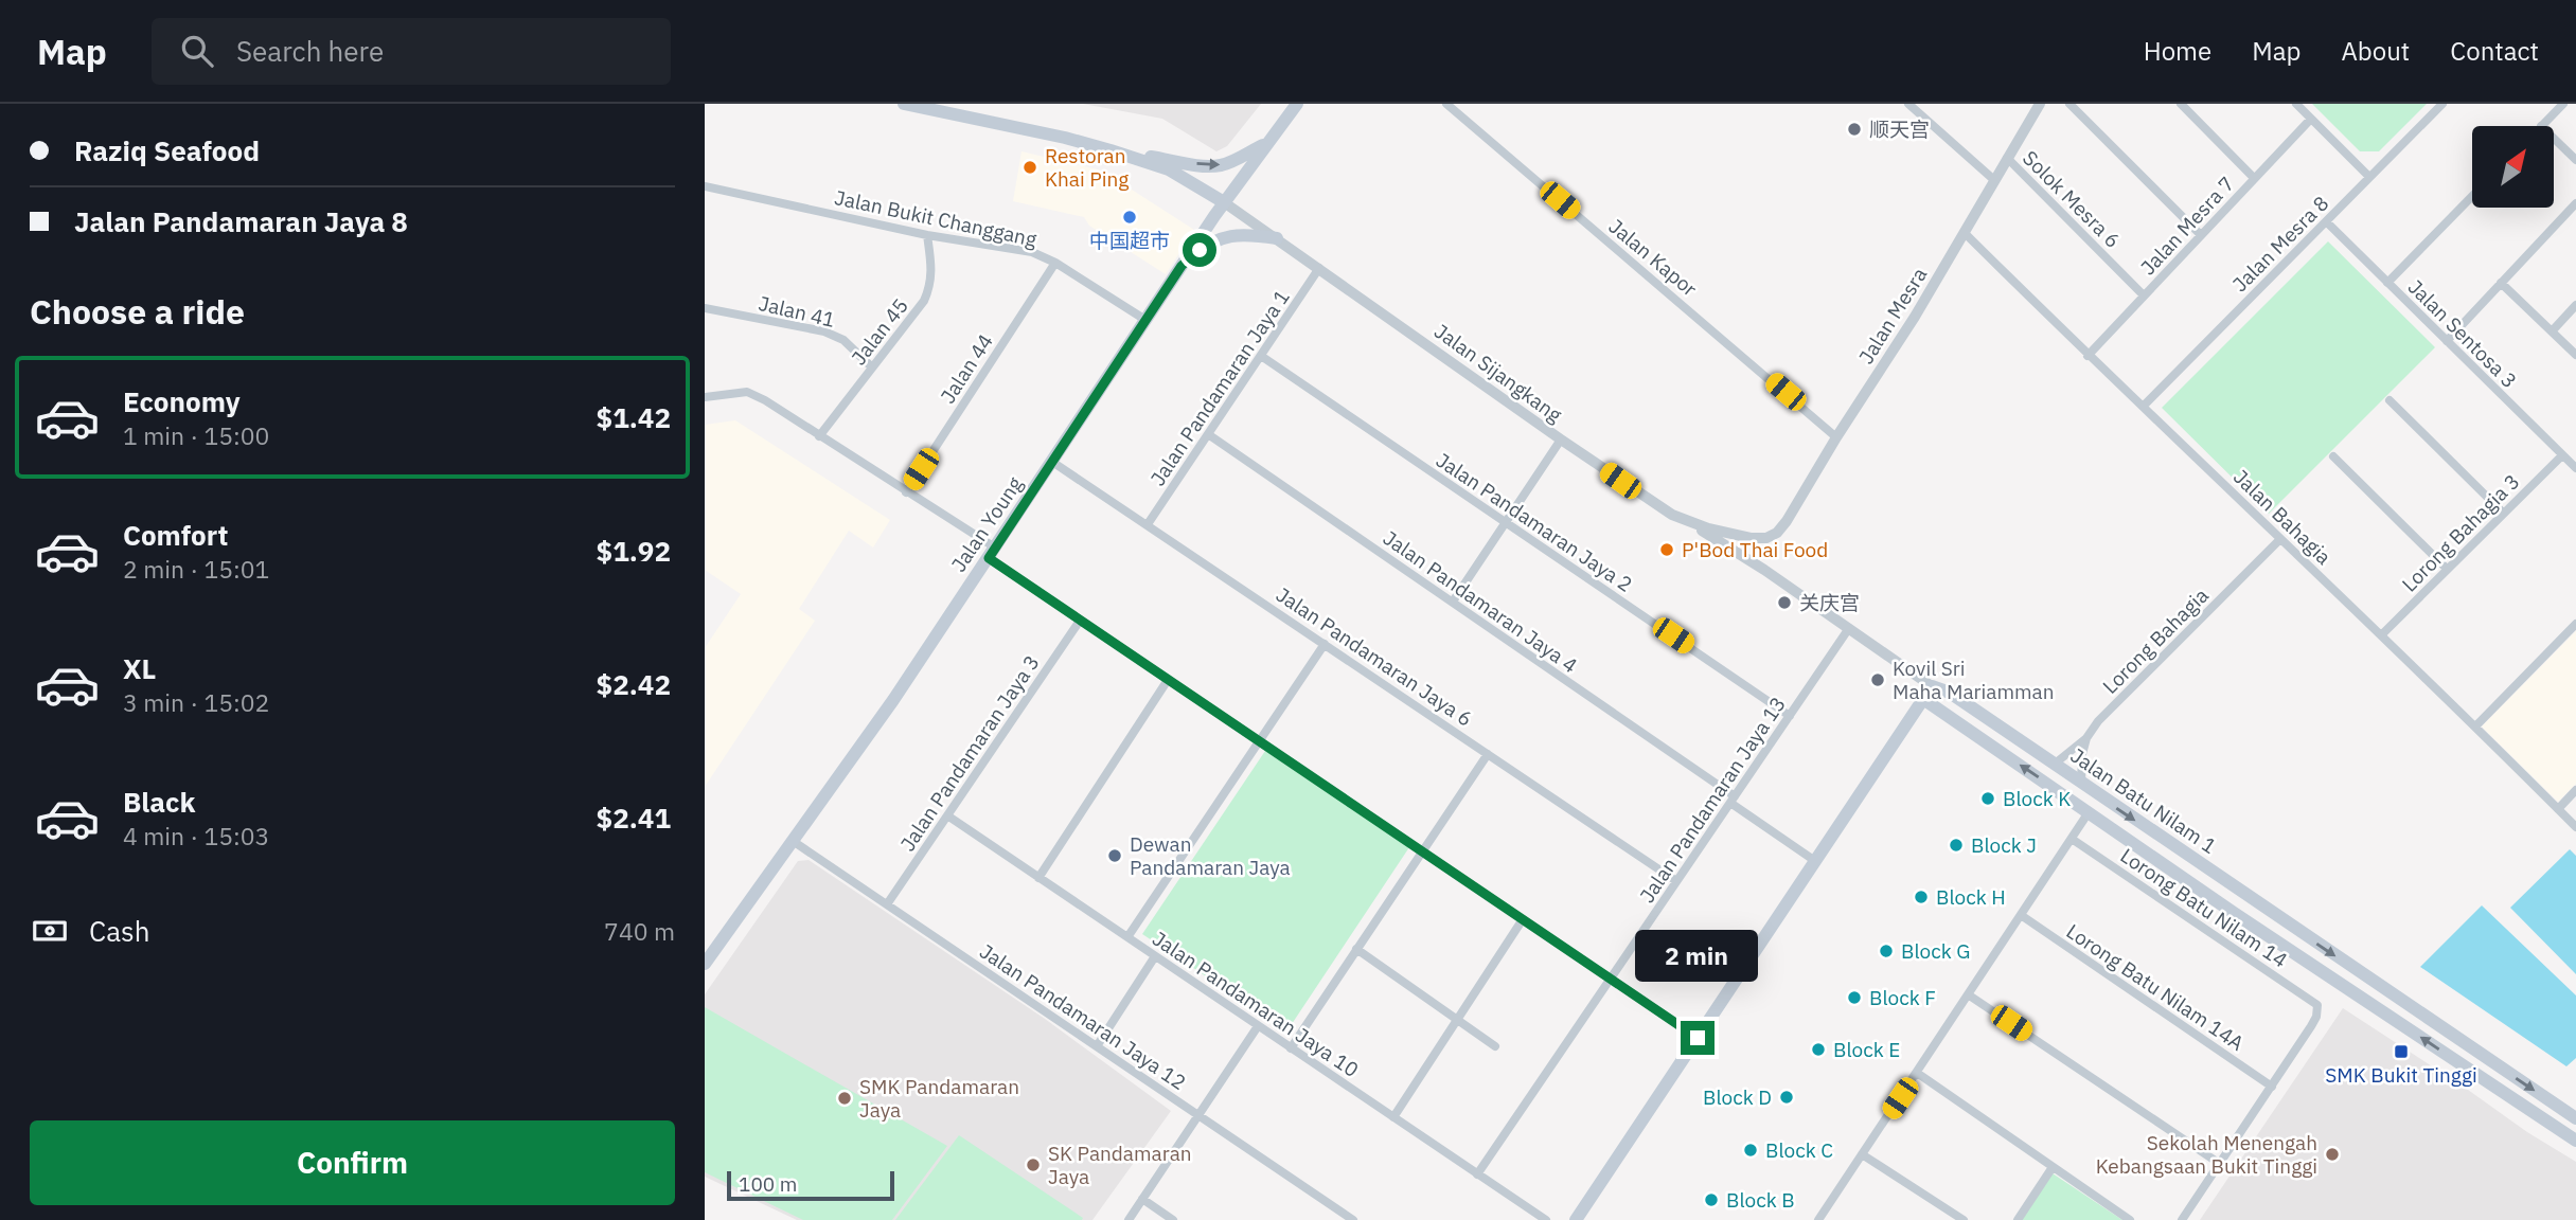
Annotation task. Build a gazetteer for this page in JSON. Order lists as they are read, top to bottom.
{
  "streets": {
    "main road": ["Jalan Young", "Jalan Batu Nilam 1"],
    "street": [
      "Solok Mesra 6",
      "Jalan Bukit Changgang",
      "Jalan Mesra 7",
      "Jalan Mesra 8",
      "Jalan Kapor",
      "Jalan 41",
      "Jalan Mesra",
      "Jalan 45",
      "Jalan Sentosa 3",
      "Jalan 44",
      "Jalan Sijangkang",
      "Jalan Pandamaran Jaya 1",
      "Jalan Bahagia",
      "Jalan Pandamaran Jaya 2",
      "Lorong Bahagia 3",
      "Jalan Pandamaran Jaya 4",
      "Lorong Bahagia",
      "Jalan Pandamaran Jaya 6",
      "Jalan Pandamaran Jaya 3",
      "Jalan Pandamaran Jaya 13",
      "Lorong Batu Nilam 14",
      "Lorong Batu Nilam 14A",
      "Jalan Pandamaran Jaya 10",
      "Jalan Pandamaran Jaya 12"
    ]
  },
  "crossings": [
    ["Solok Mesra 6", "Jalan Mesra 7"],
    ["Solok Mesra 6", "Jalan Mesra"],
    ["Jalan Bukit Changgang", "Jalan 45"],
    ["Jalan Bukit Changgang", "Jalan 44"],
    ["Jalan Bukit Changgang", "Jalan Young"],
    ["Jalan Mesra 7", "Jalan Bahagia"],
    ["Jalan Mesra 8", "Jalan Sentosa 3"],
    ["Jalan Mesra 8", "Jalan Bahagia"],
    ["Jalan Kapor", "Jalan Mesra"],
    ["Jalan 41", "Jalan 45"],
    ["Jalan Mesra", "Jalan Sijangkang"],
    ["Jalan Mesra", "Jalan Bahagia"],
    ["Jalan Sentosa 3", "Lorong Bahagia 3"],
    ["Jalan Sijangkang", "Jalan Pandamaran Jaya 1"],
    ["Jalan Sijangkang", "Jalan Young"],
    ["Jalan Sijangkang", "Jalan Batu Nilam 1"],
    ["Jalan Pandamaran Jaya 1", "Jalan Pandamaran Jaya 2"],
    ["Jalan Pandamaran Jaya 1", "Jalan Pandamaran Jaya 4"],
    ["Jalan Pandamaran Jaya 1", "Jalan Pandamaran Jaya 6"],
    ["Jalan Bahagia", "Lorong Bahagia 3"],
    ["Jalan Bahagia", "Lorong Bahagia"],
    ["Jalan Pandamaran Jaya 2", "Jalan Pandamaran Jaya 13"],
    ["Jalan Young", "Jalan Pandamaran Jaya 6"],
    ["Jalan Young", "Jalan Pandamaran Jaya 12"],
    ["Jalan Pandamaran Jaya 4", "Jalan Pandamaran Jaya 13"],
    ["Lorong Bahagia", "Jalan Batu Nilam 1"],
    ["Jalan Pandamaran Jaya 6", "Jalan Pandamaran Jaya 13"],
    ["Jalan Pandamaran Jaya 3", "Jalan Pandamaran Jaya 10"],
    ["Jalan Pandamaran Jaya 3", "Jalan Pandamaran Jaya 12"],
    ["Jalan Pandamaran Jaya 13", "Jalan Batu Nilam 1"],
    ["Jalan Pandamaran Jaya 13", "Jalan Pandamaran Jaya 10"],
    ["Lorong Batu Nilam 14", "Lorong Batu Nilam 14A"]
  ],
  "places": {
    "other": [
      "顺天宫",
      "Restoran Khai Ping",
      "中国超市",
      "P'Bod Thai Food",
      "关庆宫",
      "Kovil Sri Maha Mariamman",
      "Block K",
      "Block J",
      "Dewan Pandamaran Jaya",
      "Block H",
      "Block G",
      "Block F",
      "Block E",
      "Block D",
      "SMK Pandamaran Jaya",
      "Block C",
      "Sekolah Menengah Kebangsaan Bukit Tinggi",
      "SK Pandamaran Jaya",
      "Block B"
    ],
    "transit": ["SMK Bukit Tinggi"]
  },
  "scale_bar": "100 m",
  "north": "top right",
  "page": {
    "header": "Map",
    "search": "Search here",
    "nav": [
      "Home",
      "Map",
      "About",
      "Contact"
    ],
    "banner": ["Raziq Seafood", "Jalan Pandamaran Jaya 8"],
    "heading": "Choose a ride",
    "list": [
      {
        "name": "Economy",
        "note": "1 min · 15:00",
        "value": "$1.42"
      },
      {
        "name": "Comfort",
        "note": "2 min · 15:01",
        "value": "$1.92"
      },
      {
        "name": "XL",
        "note": "3 min · 15:02",
        "value": "$2.42"
      },
      {
        "name": "Black",
        "note": "4 min · 15:03",
        "value": "$2.41"
      }
    ],
    "pay": ["Cash", "740 m"],
    "bubble": "2 min",
    "buttons": "Confirm",
    "scale": "100 m"
  }
}
